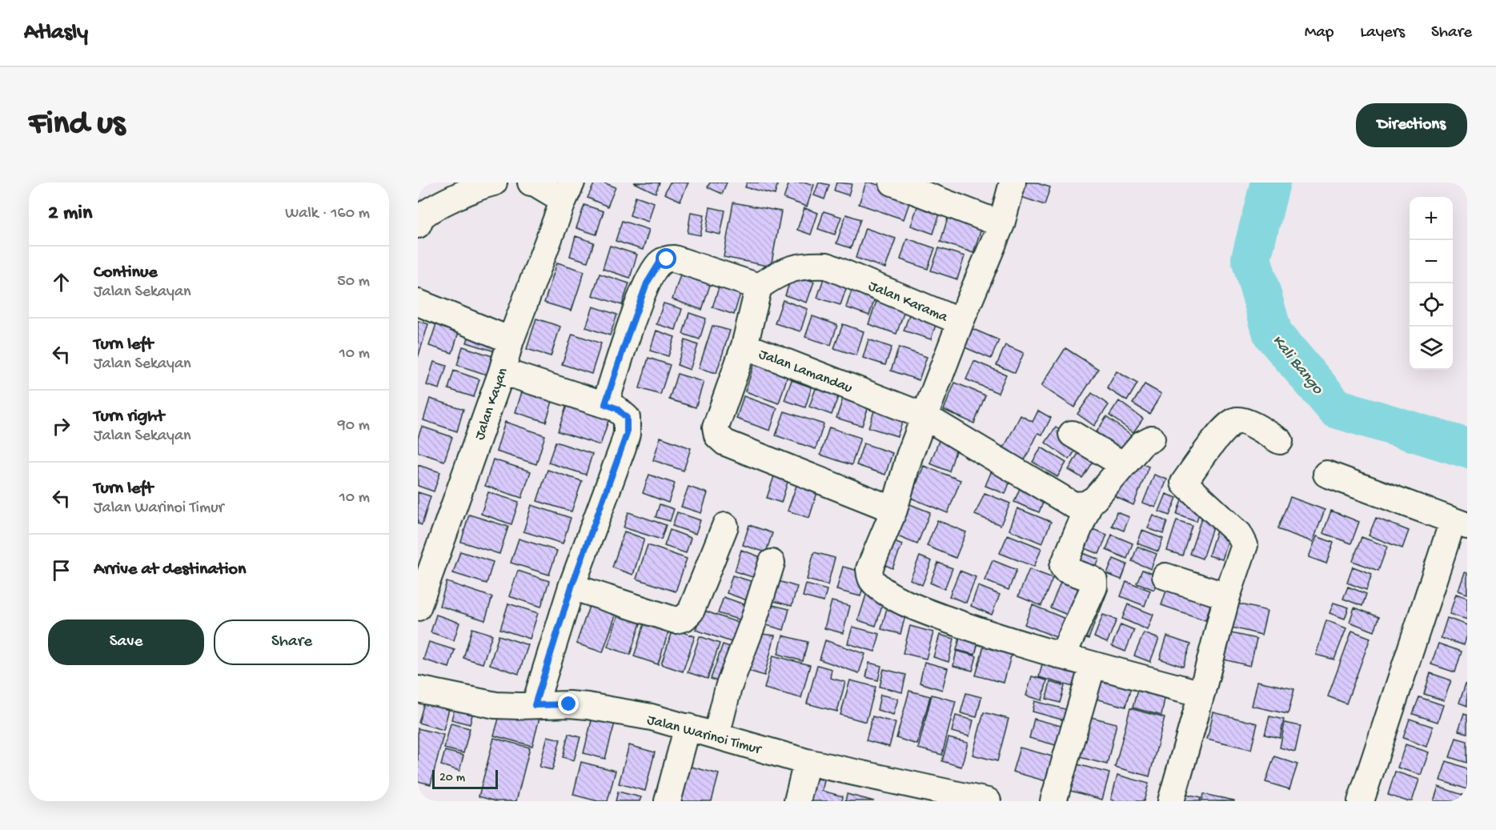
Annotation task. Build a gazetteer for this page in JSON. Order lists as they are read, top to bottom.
{
  "streets": {
    "street": [
      "Jalan Karama",
      "Jalan Lamandau",
      "Jalan Kayan",
      "Jalan Warinoi Timur"
    ]
  },
  "crossings": [
    ["Jalan Karama", "Jalan Lamandau"]
  ],
  "water": ["Kali Bango"],
  "scale_bar": "20 m",
  "page": {
    "header": "Atlasly",
    "nav": ["Map", "Layers", "Share"],
    "buttons": [
      "Directions",
      ["Save", "Share"]
    ],
    "title": "Find us",
    "heading": ["2 min", "Walk · 160 m"],
    "map_buttons": ["+", "−"],
    "list": [
      ["Continue", "Jalan Sekayan", "50 m"],
      ["Turn left", "Jalan Sekayan", "10 m"],
      ["Turn right", "Jalan Sekayan", "90 m"],
      ["Turn left", "Jalan Warinoi Timur", "10 m"],
      "Arrive at destination"
    ],
    "scale": "20 m"
  }
}
